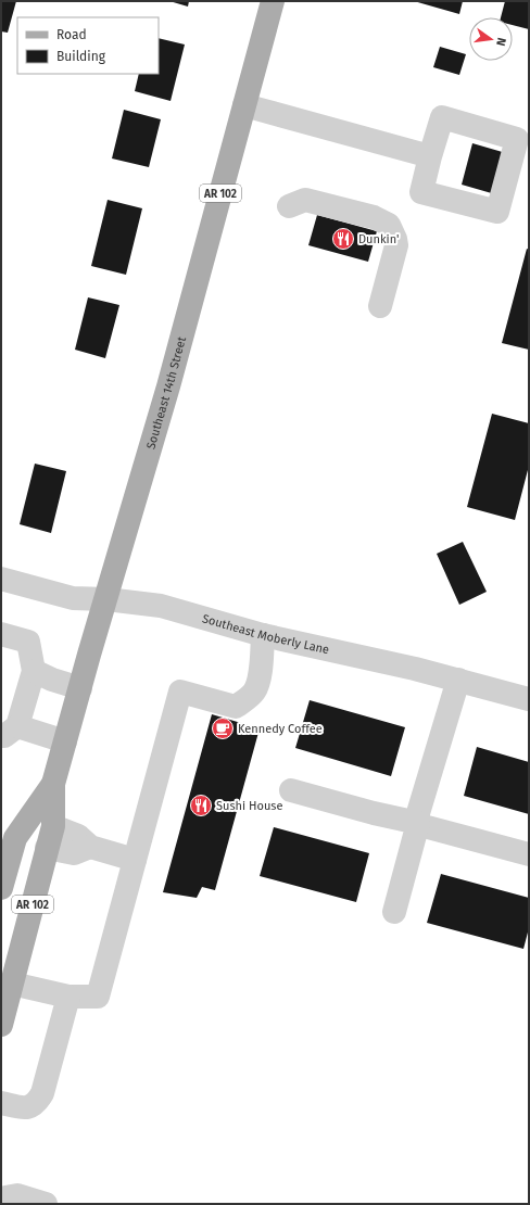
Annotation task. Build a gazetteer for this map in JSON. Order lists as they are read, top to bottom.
{
  "streets": {
    "main road": ["AR 102", "Southeast 14th Street"],
    "street": ["Southeast Moberly Lane"]
  },
  "crossings": [
    ["Southeast 14th Street", "Southeast Moberly Lane"]
  ],
  "places": {
    "restaurant": ["Dunkin'", "Sushi House"],
    "cafe": ["Kennedy Coffee"]
  },
  "legend": ["Road", "Building"],
  "north": "right"
}
